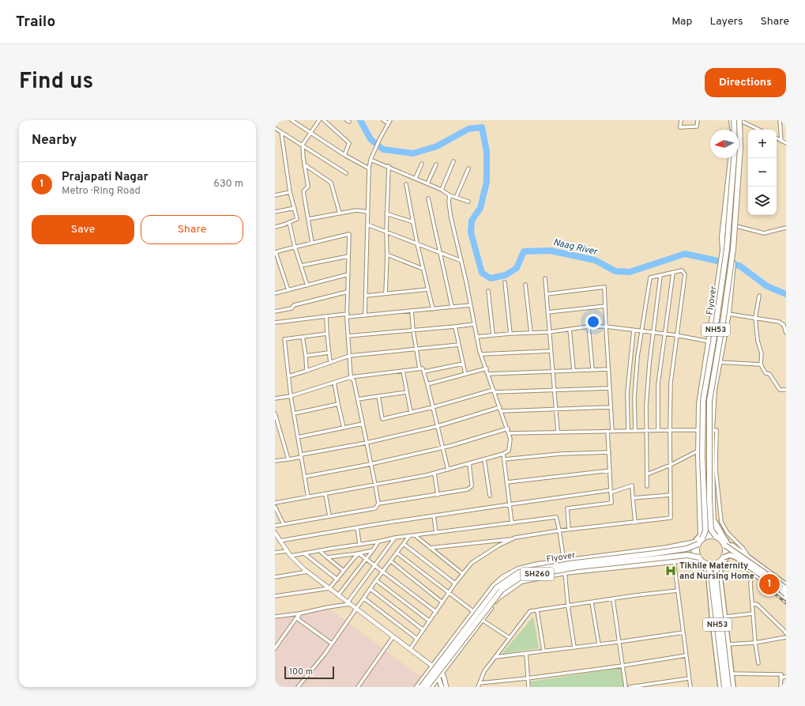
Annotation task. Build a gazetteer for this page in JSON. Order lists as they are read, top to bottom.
{
  "streets": {
    "highway": ["Flyover", "NH53", "SH260"]
  },
  "crossings": [
    ["Flyover", "NH53"],
    ["Flyover", "SH260"],
    ["NH53", "SH260"]
  ],
  "water": ["Naag River"],
  "places": {
    "hospital": ["Tikhile Maternity and Nursing Home"]
  },
  "scale_bar": "100 m",
  "north": "left",
  "page": {
    "header": "Trailo",
    "nav": ["Map", "Layers", "Share"],
    "title": "Find us",
    "buttons": [
      "Directions",
      ["Save", "Share"]
    ],
    "heading": "Nearby",
    "map_buttons": ["+", "−"],
    "list": [
      {
        "mark": "1",
        "name": "Prajapati Nagar",
        "note": "Metro · Ring Road",
        "value": "630 m"
      }
    ],
    "pins": "1",
    "scale": "100 m"
  }
}
